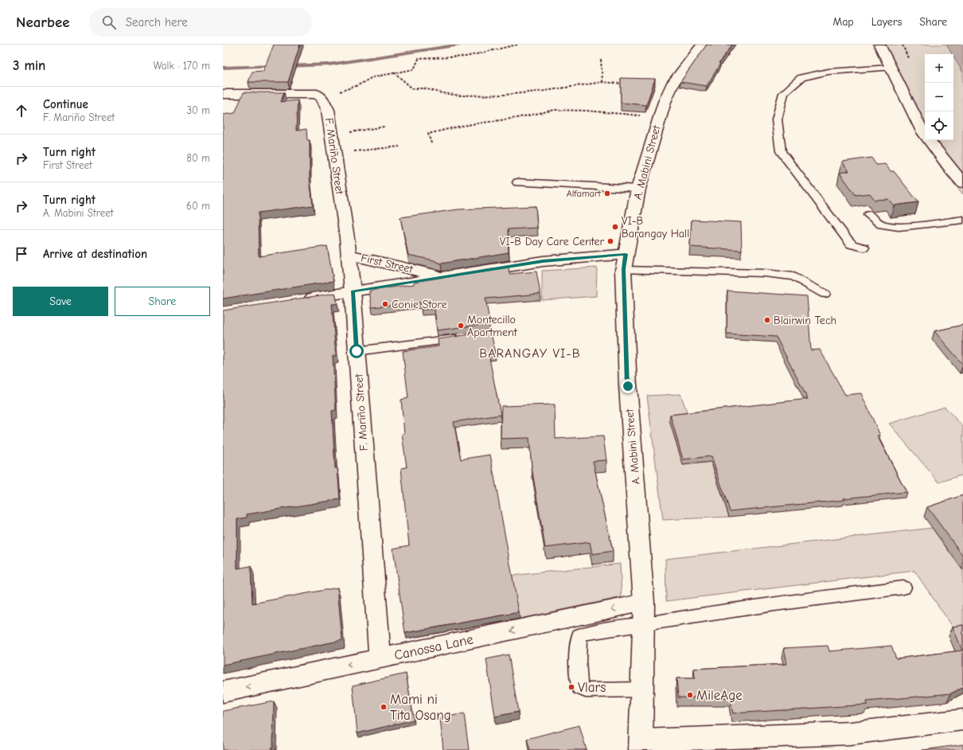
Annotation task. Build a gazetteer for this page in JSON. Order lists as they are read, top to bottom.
{
  "streets": {
    "street": [
      "F. Mariño Street",
      "A. Mabini Street",
      "First Street",
      "Canossa Lane"
    ]
  },
  "crossings": [
    ["F. Mariño Street", "First Street"],
    ["F. Mariño Street", "Canossa Lane"],
    ["A. Mabini Street", "First Street"],
    ["A. Mabini Street", "Canossa Lane"]
  ],
  "one_way": ["Canossa Lane"],
  "districts": ["BARANGAY VI-B"],
  "places": [
    "Alfamart",
    "VI-B Barangay Hall",
    "VI-B Day Care Center",
    "Conie Store",
    "Blairwin Tech",
    "Montecillo Apartment",
    "Vlars",
    "MileAge",
    "Mami ni Tita Osang"
  ],
  "page": {
    "header": "Nearbee",
    "search": "Search here",
    "nav": ["Map", "Layers", "Share"],
    "heading": ["3 min", "Walk · 170 m"],
    "map_buttons": ["+", "−"],
    "list": [
      ["Continue", "F. Mariño Street", "30 m"],
      ["Turn right", "First Street", "80 m"],
      ["Turn right", "A. Mabini Street", "60 m"],
      "Arrive at destination"
    ],
    "buttons": ["Save", "Share"]
  }
}
